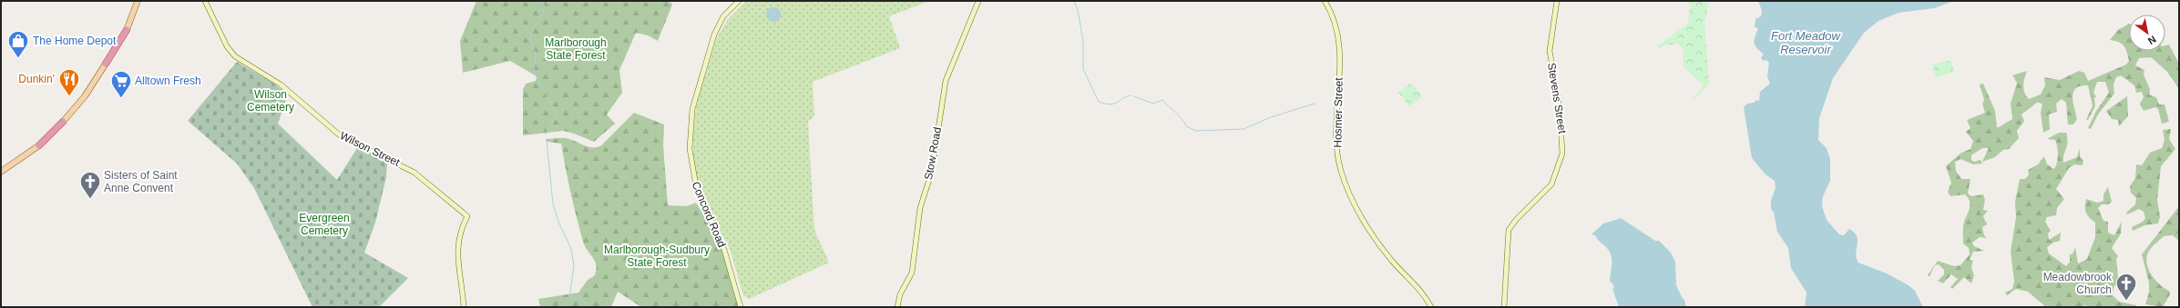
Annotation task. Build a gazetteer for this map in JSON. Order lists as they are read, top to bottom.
{
  "streets": {
    "street": [
      "Stevens Street",
      "Hosmer Street",
      "Wilson Street",
      "Stow Road",
      "Concord Road"
    ]
  },
  "water": ["Fort Meadow Reservoir"],
  "parks": [
    "Marlborough State Forest",
    "Wilson Cemetery",
    "Evergreen Cemetery",
    "Marlborough-Sudbury State Forest"
  ],
  "places": {
    "shop": ["The Home Depot"],
    "restaurant": ["Dunkin'"],
    "supermarket": ["Alltown Fresh"],
    "church": ["Sisters of Saint Anne Convent", "Meadowbrook Church"]
  },
  "north": "bottom right"
}
